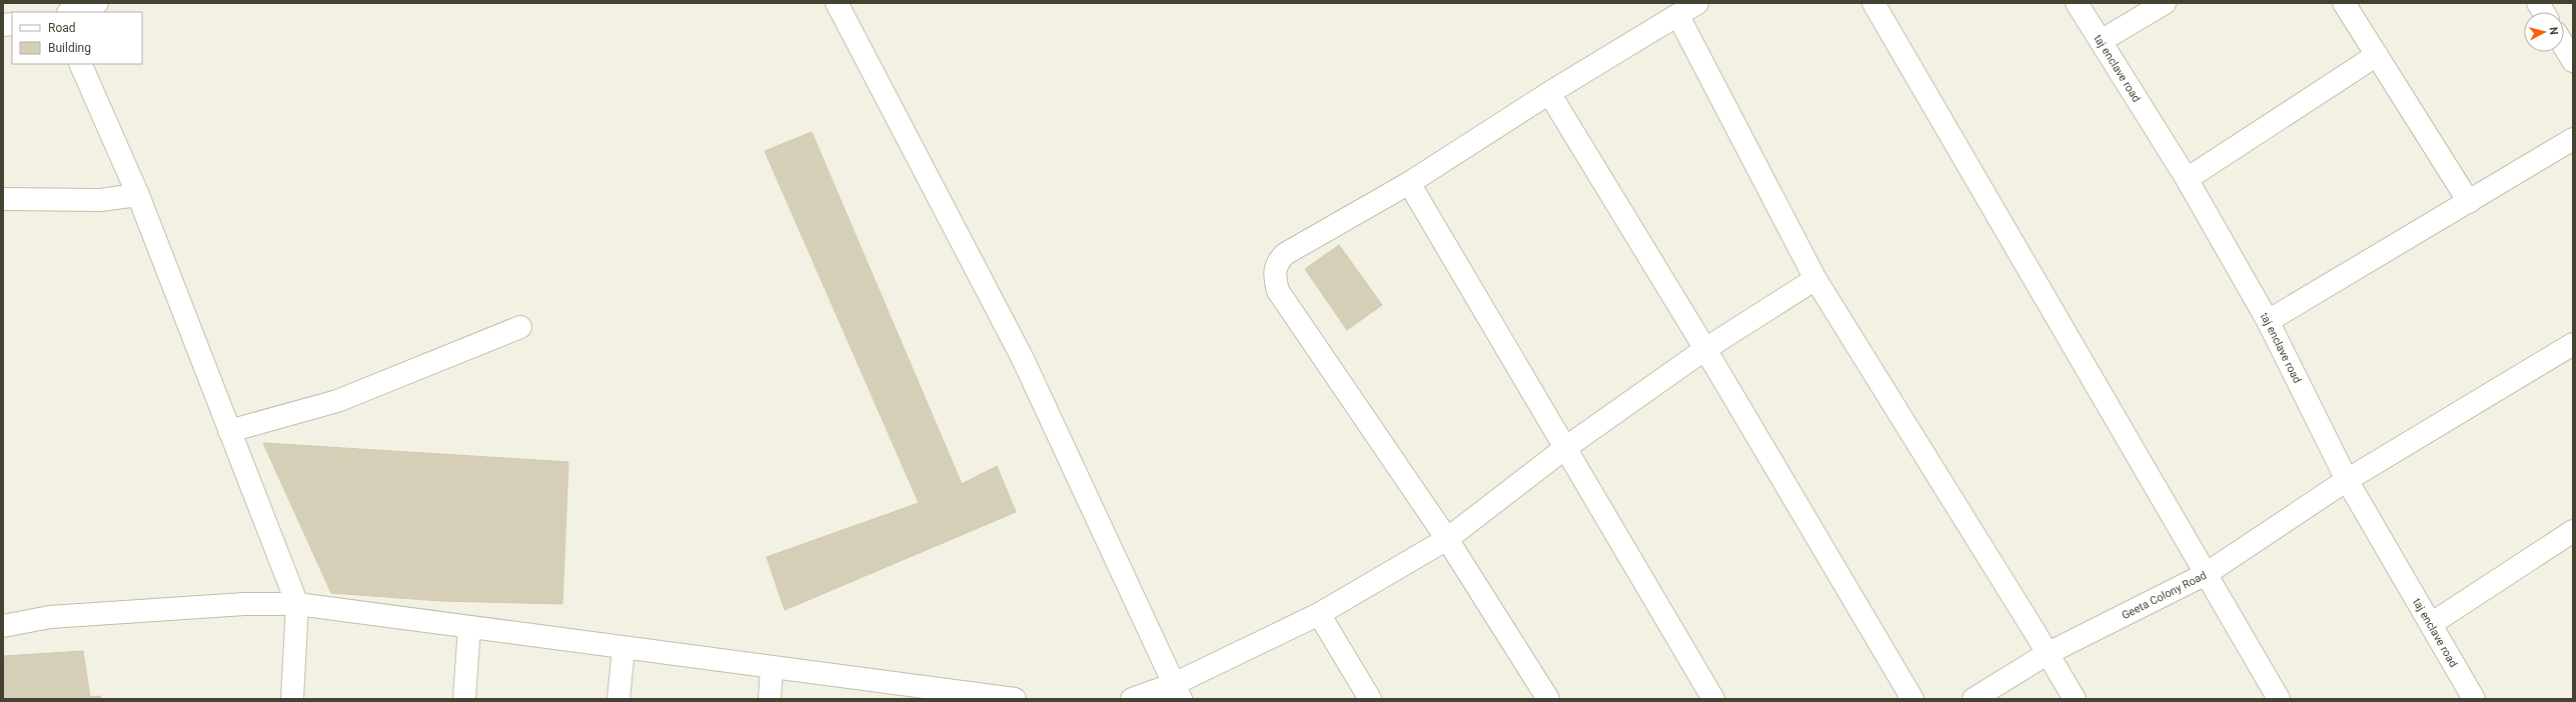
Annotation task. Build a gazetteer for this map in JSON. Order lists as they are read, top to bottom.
{
  "streets": {
    "street": ["taj enclave road", "Geeta Colony Road"]
  },
  "crossings": [
    ["taj enclave road", "Geeta Colony Road"]
  ],
  "legend": ["Road", "Building"],
  "north": "right"
}
